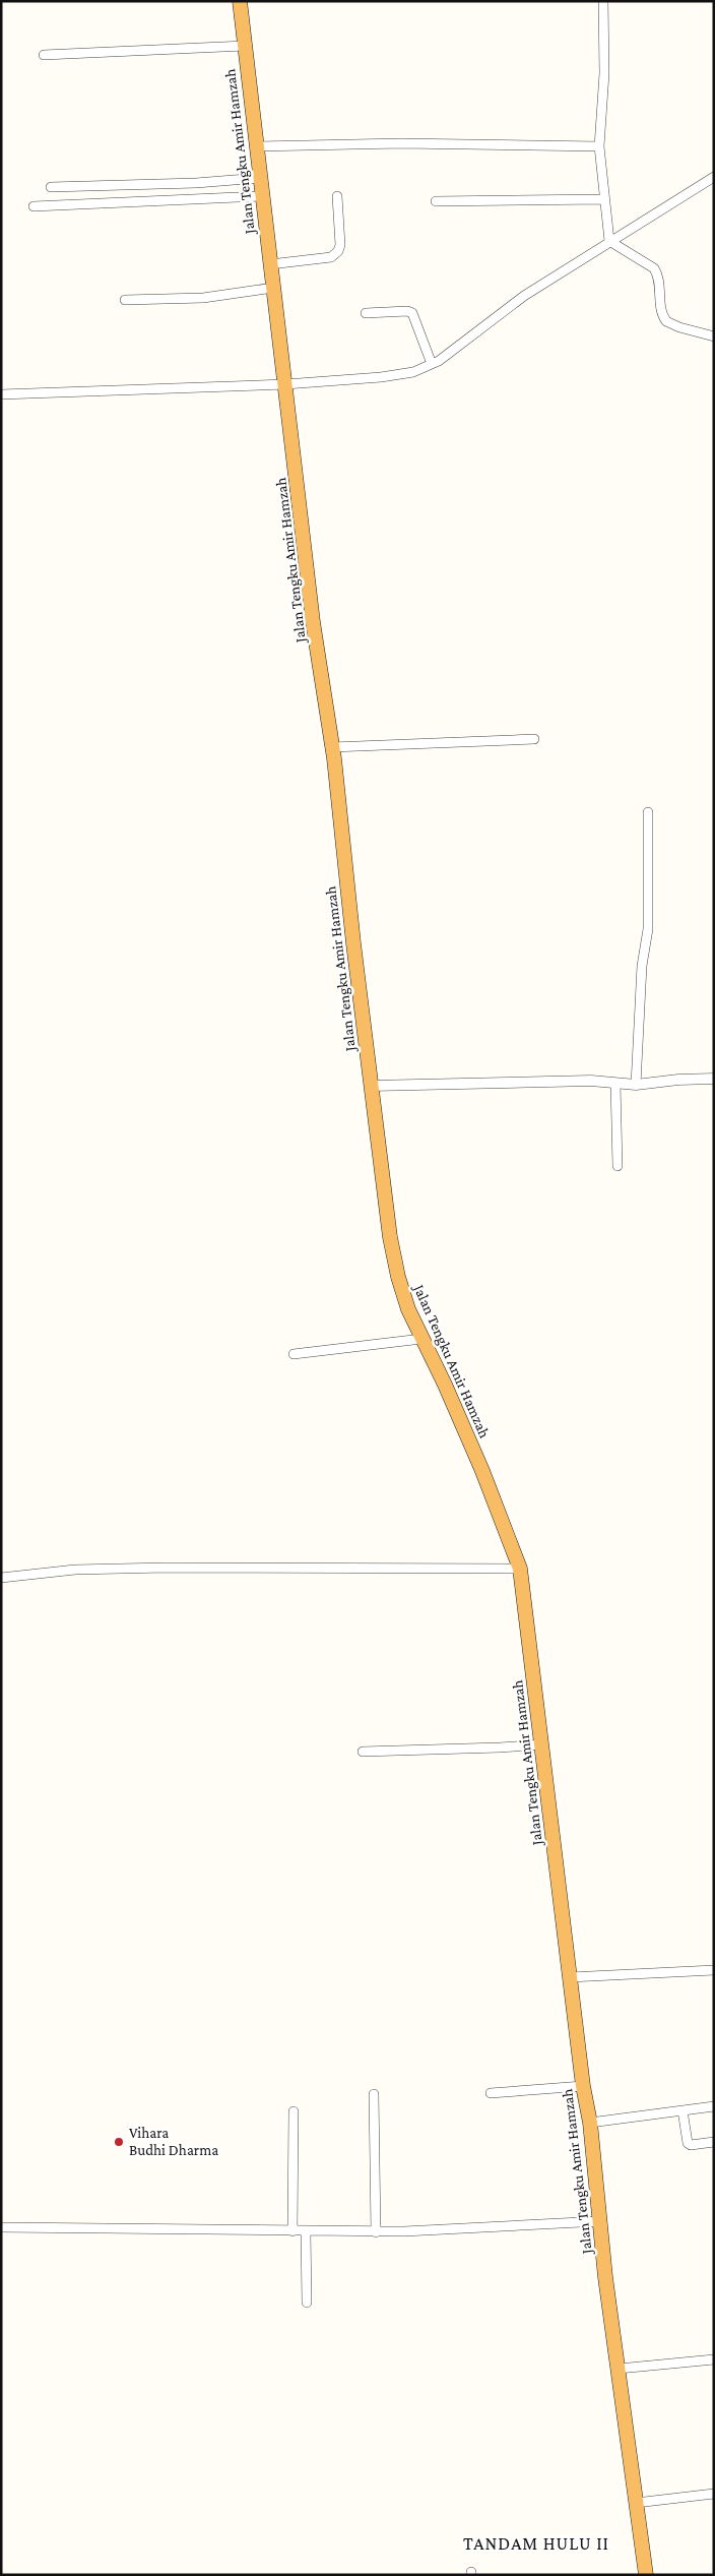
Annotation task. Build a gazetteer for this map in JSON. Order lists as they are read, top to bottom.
{
  "streets": {
    "highway": ["Jalan Tengku Amir Hamzah"]
  },
  "districts": ["TANDAM HULU II"],
  "places": ["Vihara Budhi Dharma"]
}
